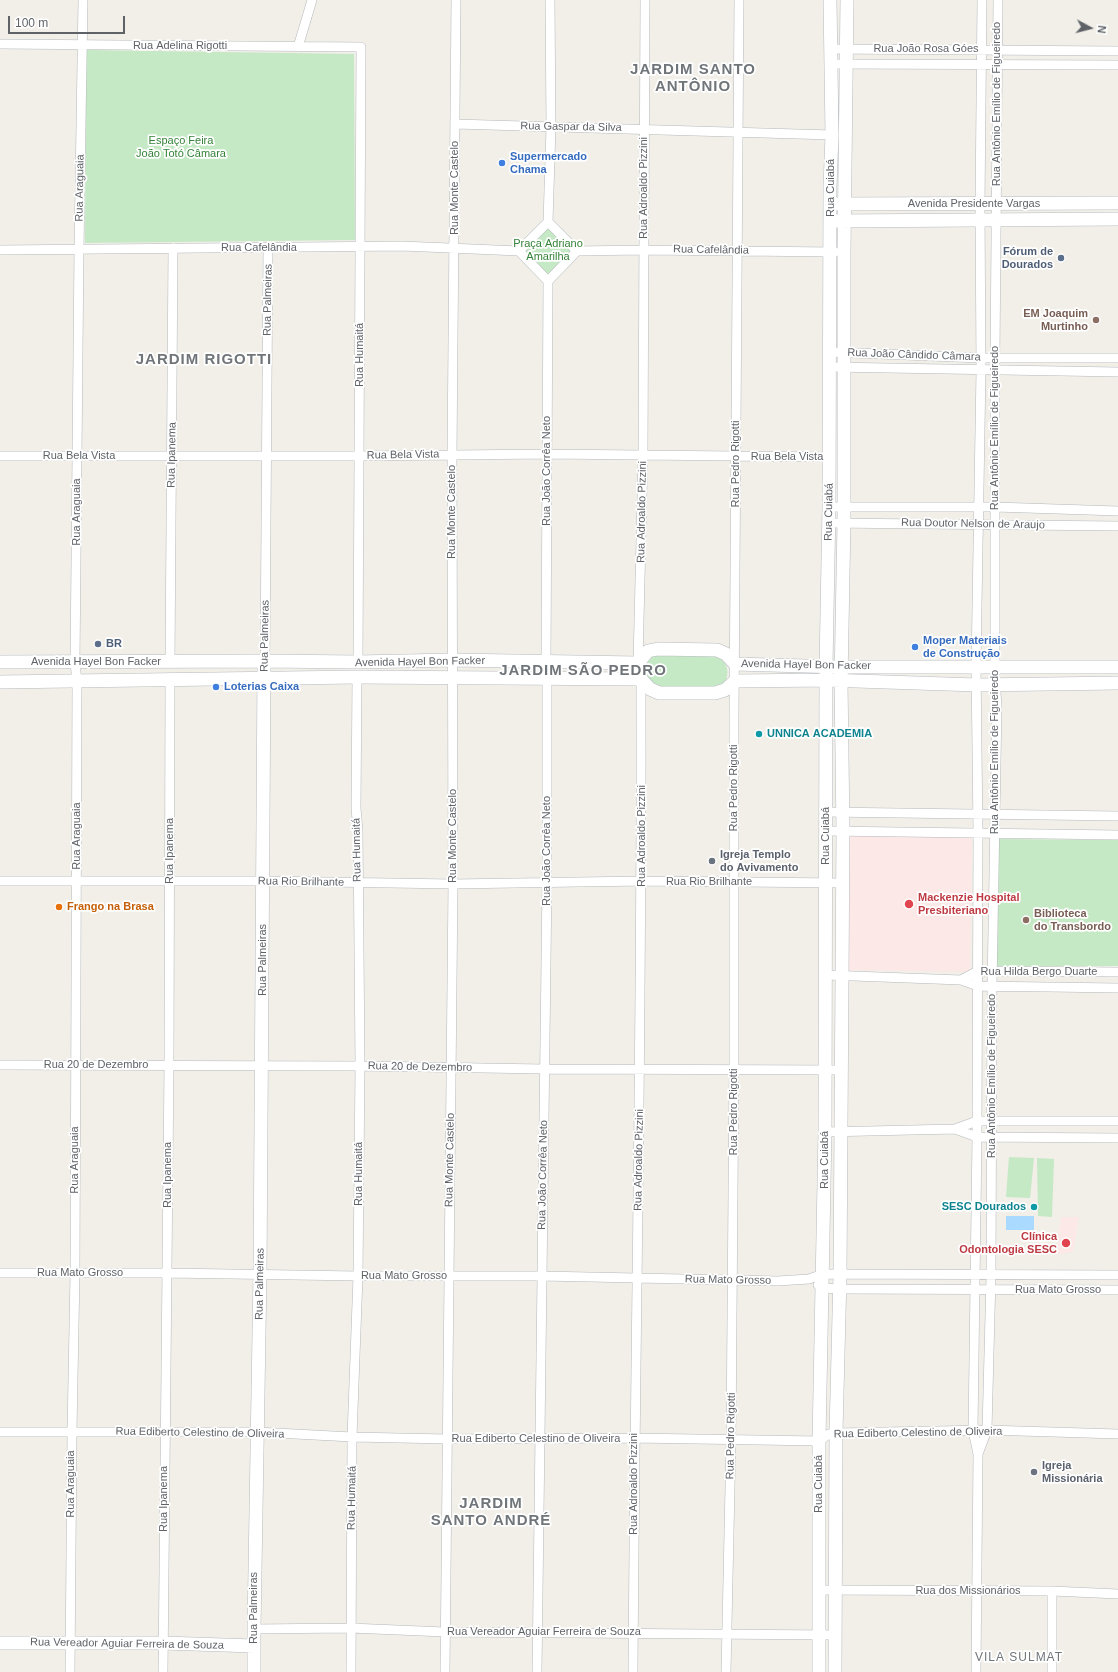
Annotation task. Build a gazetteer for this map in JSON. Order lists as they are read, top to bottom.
{
  "streets": {
    "street": [
      "Rua Adelina Rigotti",
      "Rua João Rosa Góes",
      "Rua Antônio Emílio de Figueiredo",
      "Rua Gaspar da Silva",
      "Rua Araguaia",
      "Rua Monte Castelo",
      "Rua Adroaldo Pizzini",
      "Rua Cuiabá",
      "Avenida Presidente Vargas",
      "Rua Cafelândia",
      "Rua Palmeiras",
      "Rua Humaitá",
      "Rua João Cândido Câmara",
      "Rua Ipanema",
      "Rua Bela Vista",
      "Rua Pedro Rigotti",
      "Rua João Corrêa Neto",
      "Rua Doutor Nelson de Araujo",
      "Avenida Hayel Bon Facker",
      "Rua Rio Brilhante",
      "Rua Hilda Bergo Duarte",
      "Rua 20 de Dezembro",
      "Rua Mato Grosso",
      "Rua Ediberto Celestino de Oliveira",
      "Rua dos Missionários",
      "Rua Vereador Aguiar Ferreira de Souza"
    ]
  },
  "crossings": [
    ["Rua Adelina Rigotti", "Rua Araguaia"],
    ["Rua Adelina Rigotti", "Rua Humaitá"],
    ["Rua João Rosa Góes", "Rua Antônio Emílio de Figueiredo"],
    ["Rua João Rosa Góes", "Rua Cuiabá"],
    ["Rua Antônio Emílio de Figueiredo", "Avenida Presidente Vargas"],
    ["Rua Antônio Emílio de Figueiredo", "Rua João Cândido Câmara"],
    ["Rua Antônio Emílio de Figueiredo", "Rua Doutor Nelson de Araujo"],
    ["Rua Antônio Emílio de Figueiredo", "Avenida Hayel Bon Facker"],
    ["Rua Antônio Emílio de Figueiredo", "Rua Hilda Bergo Duarte"],
    ["Rua Antônio Emílio de Figueiredo", "Rua Mato Grosso"],
    ["Rua Antônio Emílio de Figueiredo", "Rua Ediberto Celestino de Oliveira"],
    ["Rua Antônio Emílio de Figueiredo", "Rua dos Missionários"],
    ["Rua Gaspar da Silva", "Rua Monte Castelo"],
    ["Rua Gaspar da Silva", "Rua Adroaldo Pizzini"],
    ["Rua Gaspar da Silva", "Rua Cuiabá"],
    ["Rua Gaspar da Silva", "Rua Pedro Rigotti"],
    ["Rua Araguaia", "Rua Cafelândia"],
    ["Rua Araguaia", "Rua Bela Vista"],
    ["Rua Araguaia", "Avenida Hayel Bon Facker"],
    ["Rua Araguaia", "Rua Rio Brilhante"],
    ["Rua Araguaia", "Rua 20 de Dezembro"],
    ["Rua Araguaia", "Rua Mato Grosso"],
    ["Rua Araguaia", "Rua Ediberto Celestino de Oliveira"],
    ["Rua Araguaia", "Rua Vereador Aguiar Ferreira de Souza"],
    ["Rua Monte Castelo", "Rua Cafelândia"],
    ["Rua Monte Castelo", "Rua Bela Vista"],
    ["Rua Monte Castelo", "Avenida Hayel Bon Facker"],
    ["Rua Monte Castelo", "Rua Rio Brilhante"],
    ["Rua Monte Castelo", "Rua 20 de Dezembro"],
    ["Rua Monte Castelo", "Rua Mato Grosso"],
    ["Rua Monte Castelo", "Rua Ediberto Celestino de Oliveira"],
    ["Rua Monte Castelo", "Rua Vereador Aguiar Ferreira de Souza"],
    ["Rua Adroaldo Pizzini", "Rua Cafelândia"],
    ["Rua Adroaldo Pizzini", "Rua Bela Vista"],
    ["Rua Adroaldo Pizzini", "Avenida Hayel Bon Facker"],
    ["Rua Adroaldo Pizzini", "Rua Rio Brilhante"],
    ["Rua Adroaldo Pizzini", "Rua 20 de Dezembro"],
    ["Rua Adroaldo Pizzini", "Rua Mato Grosso"],
    ["Rua Adroaldo Pizzini", "Rua Ediberto Celestino de Oliveira"],
    ["Rua Adroaldo Pizzini", "Rua Vereador Aguiar Ferreira de Souza"],
    ["Rua Cuiabá", "Avenida Presidente Vargas"],
    ["Rua Cuiabá", "Rua Cafelândia"],
    ["Rua Cuiabá", "Rua João Cândido Câmara"],
    ["Rua Cuiabá", "Rua Bela Vista"],
    ["Rua Cuiabá", "Rua Doutor Nelson de Araujo"],
    ["Rua Cuiabá", "Avenida Hayel Bon Facker"],
    ["Rua Cuiabá", "Rua Rio Brilhante"],
    ["Rua Cuiabá", "Rua Hilda Bergo Duarte"],
    ["Rua Cuiabá", "Rua 20 de Dezembro"],
    ["Rua Cuiabá", "Rua Mato Grosso"],
    ["Rua Cuiabá", "Rua Ediberto Celestino de Oliveira"],
    ["Rua Cuiabá", "Rua dos Missionários"],
    ["Rua Cuiabá", "Rua Vereador Aguiar Ferreira de Souza"],
    ["Rua Cafelândia", "Rua Palmeiras"],
    ["Rua Cafelândia", "Rua Humaitá"],
    ["Rua Cafelândia", "Rua Ipanema"],
    ["Rua Cafelândia", "Rua Pedro Rigotti"],
    ["Rua Palmeiras", "Rua Bela Vista"],
    ["Rua Palmeiras", "Avenida Hayel Bon Facker"],
    ["Rua Palmeiras", "Rua Rio Brilhante"],
    ["Rua Palmeiras", "Rua 20 de Dezembro"],
    ["Rua Palmeiras", "Rua Mato Grosso"],
    ["Rua Palmeiras", "Rua Ediberto Celestino de Oliveira"],
    ["Rua Palmeiras", "Rua Vereador Aguiar Ferreira de Souza"],
    ["Rua Humaitá", "Rua Bela Vista"],
    ["Rua Humaitá", "Avenida Hayel Bon Facker"],
    ["Rua Humaitá", "Rua Rio Brilhante"],
    ["Rua Humaitá", "Rua 20 de Dezembro"],
    ["Rua Humaitá", "Rua Mato Grosso"],
    ["Rua Humaitá", "Rua Ediberto Celestino de Oliveira"],
    ["Rua Humaitá", "Rua Vereador Aguiar Ferreira de Souza"],
    ["Rua Ipanema", "Rua Bela Vista"],
    ["Rua Ipanema", "Avenida Hayel Bon Facker"],
    ["Rua Ipanema", "Rua Rio Brilhante"],
    ["Rua Ipanema", "Rua 20 de Dezembro"],
    ["Rua Ipanema", "Rua Mato Grosso"],
    ["Rua Ipanema", "Rua Ediberto Celestino de Oliveira"],
    ["Rua Ipanema", "Rua Vereador Aguiar Ferreira de Souza"],
    ["Rua Bela Vista", "Rua Pedro Rigotti"],
    ["Rua Bela Vista", "Rua João Corrêa Neto"],
    ["Rua Pedro Rigotti", "Avenida Hayel Bon Facker"],
    ["Rua Pedro Rigotti", "Rua Rio Brilhante"],
    ["Rua Pedro Rigotti", "Rua 20 de Dezembro"],
    ["Rua Pedro Rigotti", "Rua Mato Grosso"],
    ["Rua Pedro Rigotti", "Rua Ediberto Celestino de Oliveira"],
    ["Rua Pedro Rigotti", "Rua Vereador Aguiar Ferreira de Souza"],
    ["Rua João Corrêa Neto", "Avenida Hayel Bon Facker"],
    ["Rua João Corrêa Neto", "Rua Rio Brilhante"],
    ["Rua João Corrêa Neto", "Rua 20 de Dezembro"],
    ["Rua João Corrêa Neto", "Rua Mato Grosso"],
    ["Rua João Corrêa Neto", "Rua Ediberto Celestino de Oliveira"],
    ["Rua João Corrêa Neto", "Rua Vereador Aguiar Ferreira de Souza"]
  ],
  "districts": [
    "JARDIM SANTO ANTÔNIO",
    "JARDIM RIGOTTI",
    "JARDIM SÃO PEDRO",
    "JARDIM SANTO ANDRÉ",
    "VILA SULMAT"
  ],
  "parks": ["Espaço Feira João Totó Câmara", "Praça Adriano Amarilha"],
  "places": [
    "Supermercado Chama",
    "Fórum de Dourados",
    "EM Joaquim Murtinho",
    "BR",
    "Moper Materiais de Construção",
    "Loterias Caixa",
    "UNNICA ACADEMIA",
    "Igreja Templo do Avivamento",
    "Mackenzie Hospital Presbiteriano",
    "Frango na Brasa",
    "Biblioteca do Transbordo",
    "SESC Dourados",
    "Clínica Odontologia SESC",
    "Igreja Missionária"
  ],
  "scale_bar": "100 m",
  "north": "right"
}
